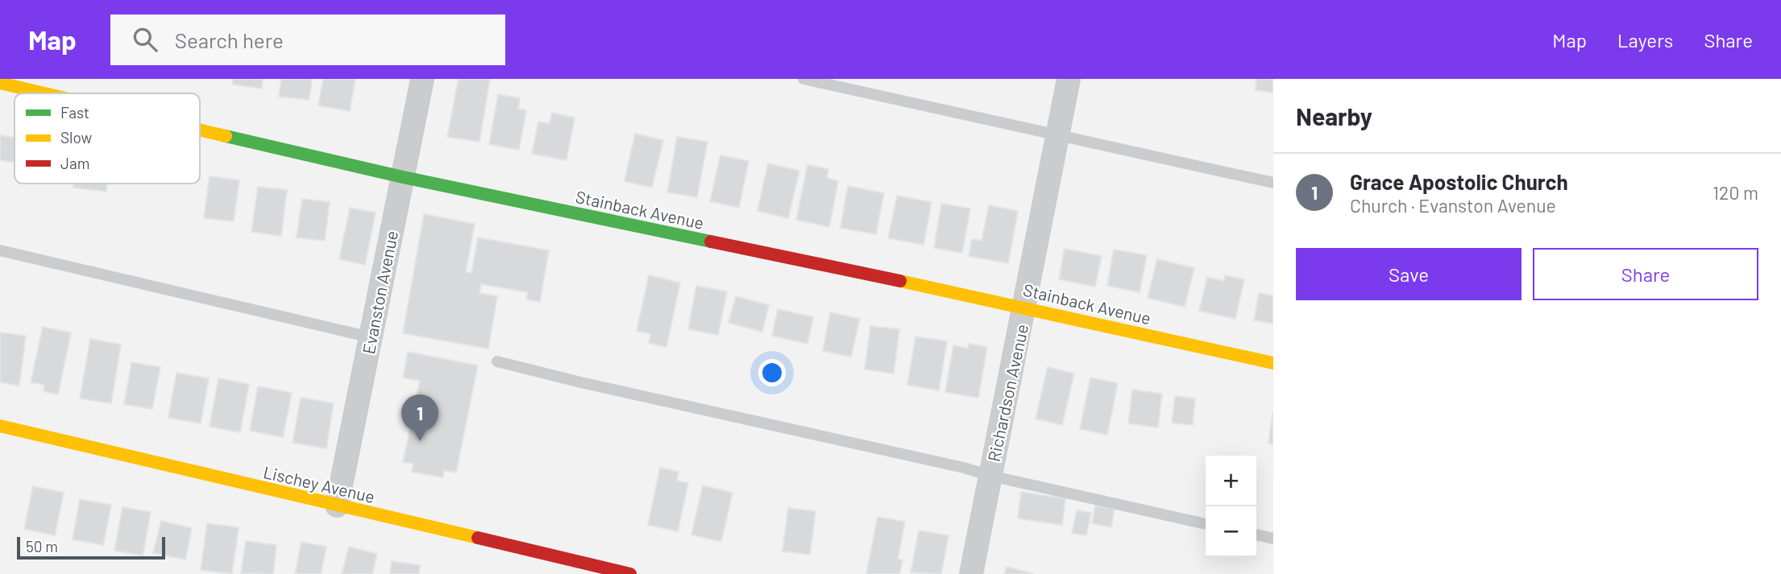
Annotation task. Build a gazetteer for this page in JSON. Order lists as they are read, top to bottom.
{
  "streets": {
    "street": [
      "Stainback Avenue",
      "Evanston Avenue",
      "Richardson Avenue",
      "Lischey Avenue"
    ]
  },
  "crossings": [
    ["Stainback Avenue", "Evanston Avenue"],
    ["Stainback Avenue", "Richardson Avenue"],
    ["Evanston Avenue", "Lischey Avenue"]
  ],
  "legend": ["Fast", "Slow", "Jam"],
  "scale_bar": "50 m",
  "page": {
    "header": "Map",
    "search": "Search here",
    "nav": ["Map", "Layers", "Share"],
    "heading": "Nearby",
    "list": [
      {
        "mark": "1",
        "name": "Grace Apostolic Church",
        "note": "Church · Evanston Avenue",
        "value": "120 m"
      }
    ],
    "buttons": ["Save", "Share"],
    "pins": "1",
    "map_buttons": ["+", "−"],
    "scale": "50 m"
  }
}
